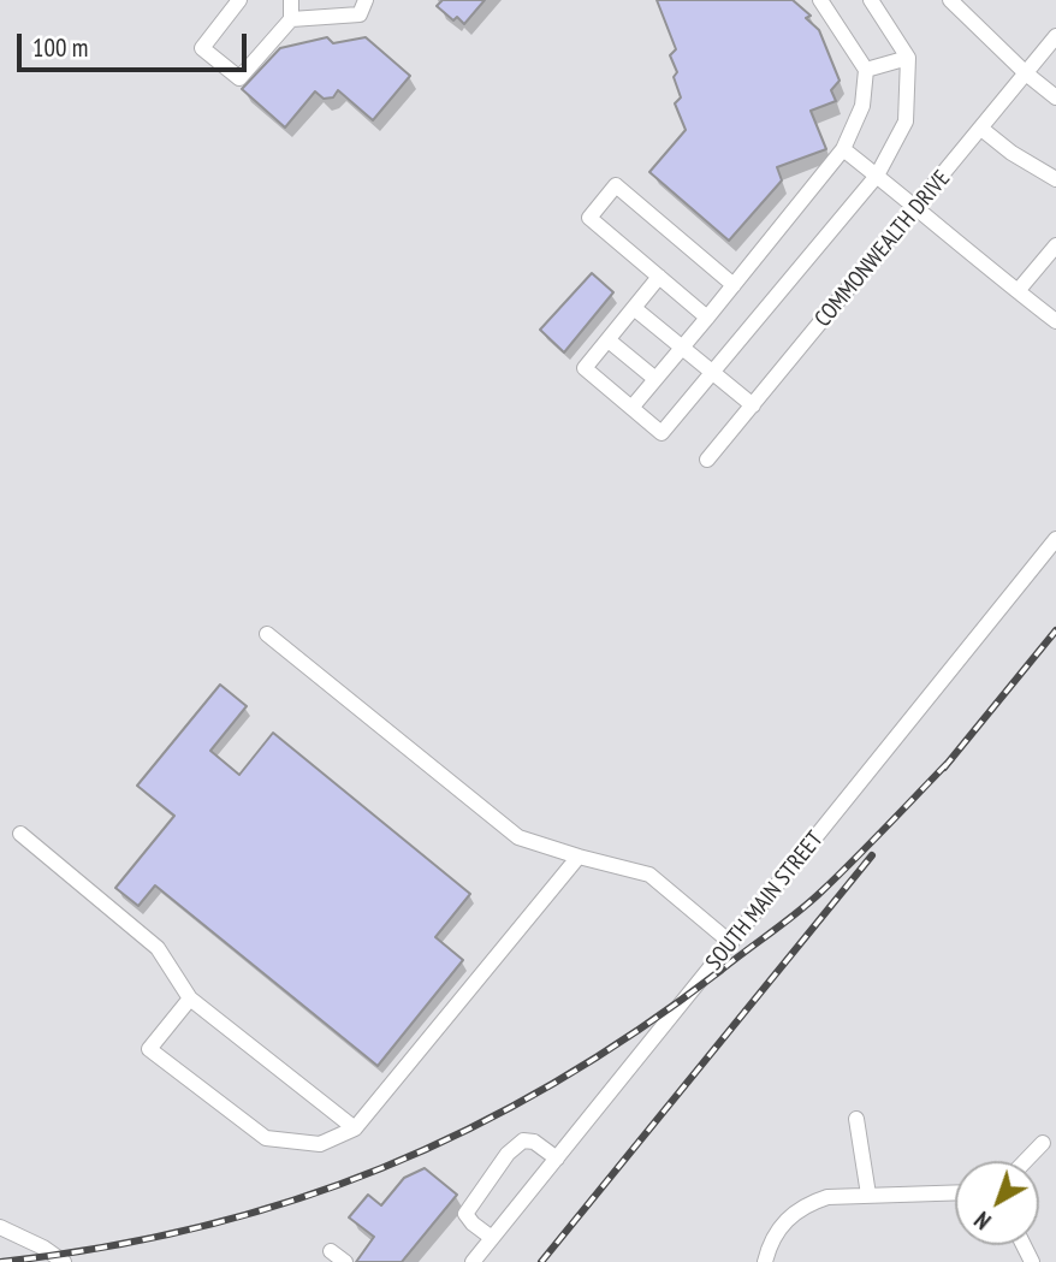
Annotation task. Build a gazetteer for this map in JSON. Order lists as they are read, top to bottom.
{
  "streets": {
    "street": ["COMMONWEALTH DRIVE", "SOUTH MAIN STREET"]
  },
  "scale_bar": "100 m",
  "north": "bottom left"
}
